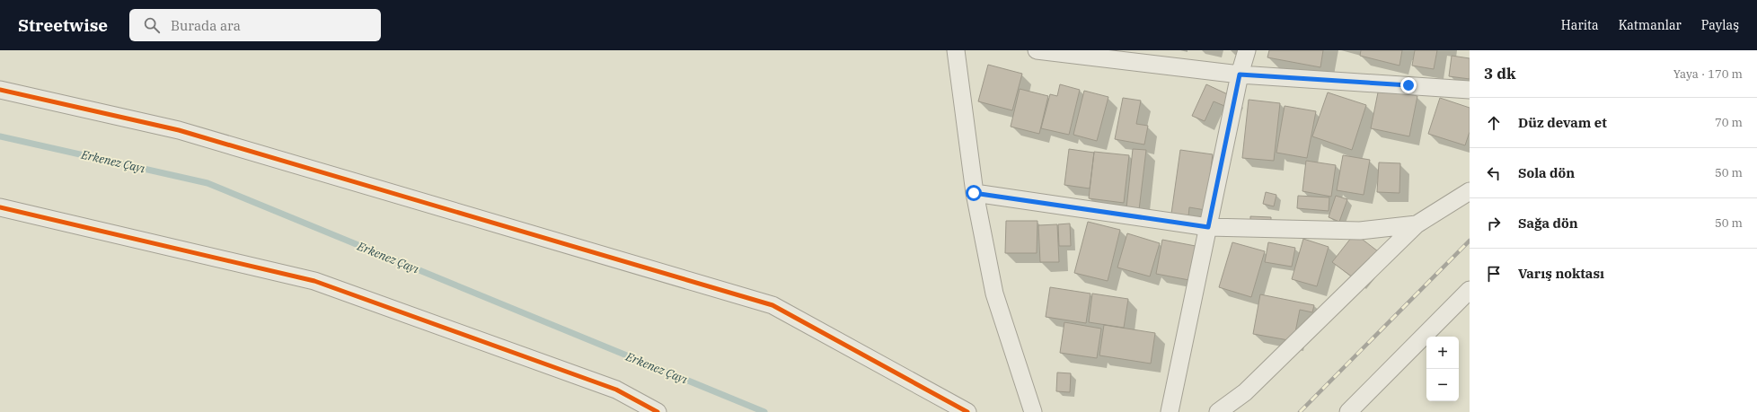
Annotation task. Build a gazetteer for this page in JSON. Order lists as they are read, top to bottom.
{
  "water": ["Erkenez Çayı"],
  "page": {
    "header": "Streetwise",
    "search": "Burada ara",
    "nav": ["Harita", "Katmanlar", "Paylaş"],
    "heading": ["3 dk", "Yaya · 170 m"],
    "list": [
      ["Düz devam et", "70 m"],
      ["Sola dön", "50 m"],
      ["Sağa dön", "50 m"],
      "Varış noktası"
    ],
    "map_buttons": ["+", "−"]
  }
}
